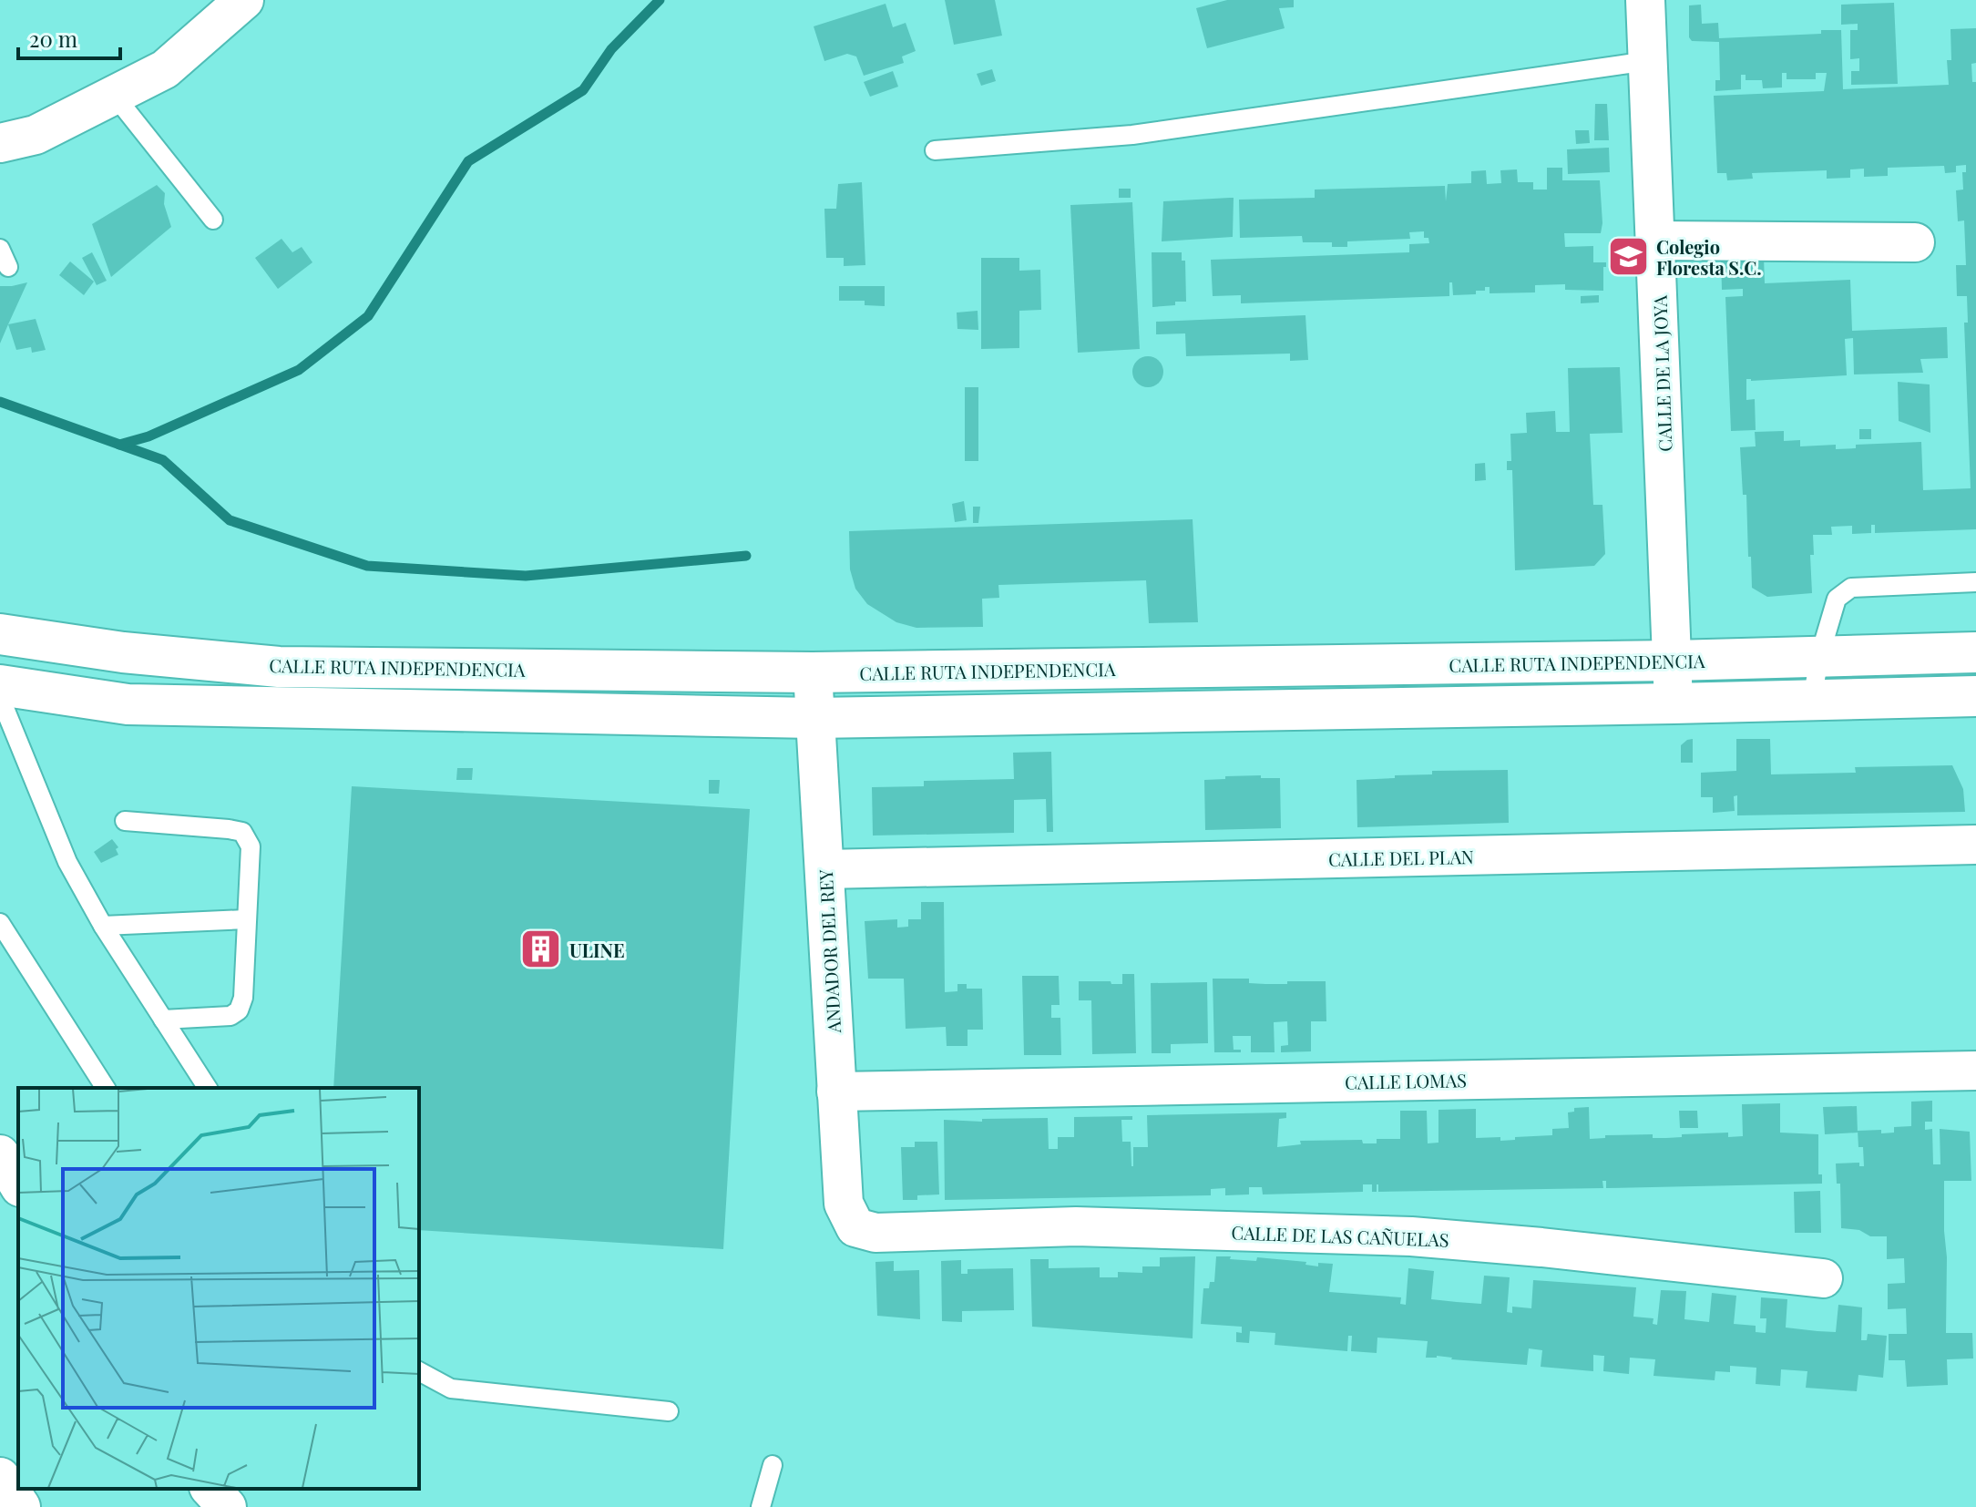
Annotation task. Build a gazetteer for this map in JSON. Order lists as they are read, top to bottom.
{
  "streets": {
    "main road": ["CALLE RUTA INDEPENDENCIA"],
    "street": [
      "CALLE DE LA JOYA",
      "CALLE DEL PLAN",
      "ANDADOR DEL REY",
      "CALLE LOMAS",
      "CALLE DE LAS CAÑUELAS"
    ]
  },
  "crossings": [
    ["CALLE DE LA JOYA", "CALLE RUTA INDEPENDENCIA"],
    ["CALLE RUTA INDEPENDENCIA", "ANDADOR DEL REY"],
    ["CALLE DEL PLAN", "ANDADOR DEL REY"],
    ["ANDADOR DEL REY", "CALLE LOMAS"],
    ["ANDADOR DEL REY", "CALLE DE LAS CAÑUELAS"]
  ],
  "places": {
    "school or university": ["Colegio Floresta S.C."],
    "building": ["ULINE"]
  },
  "scale_bar": "20 m"
}
